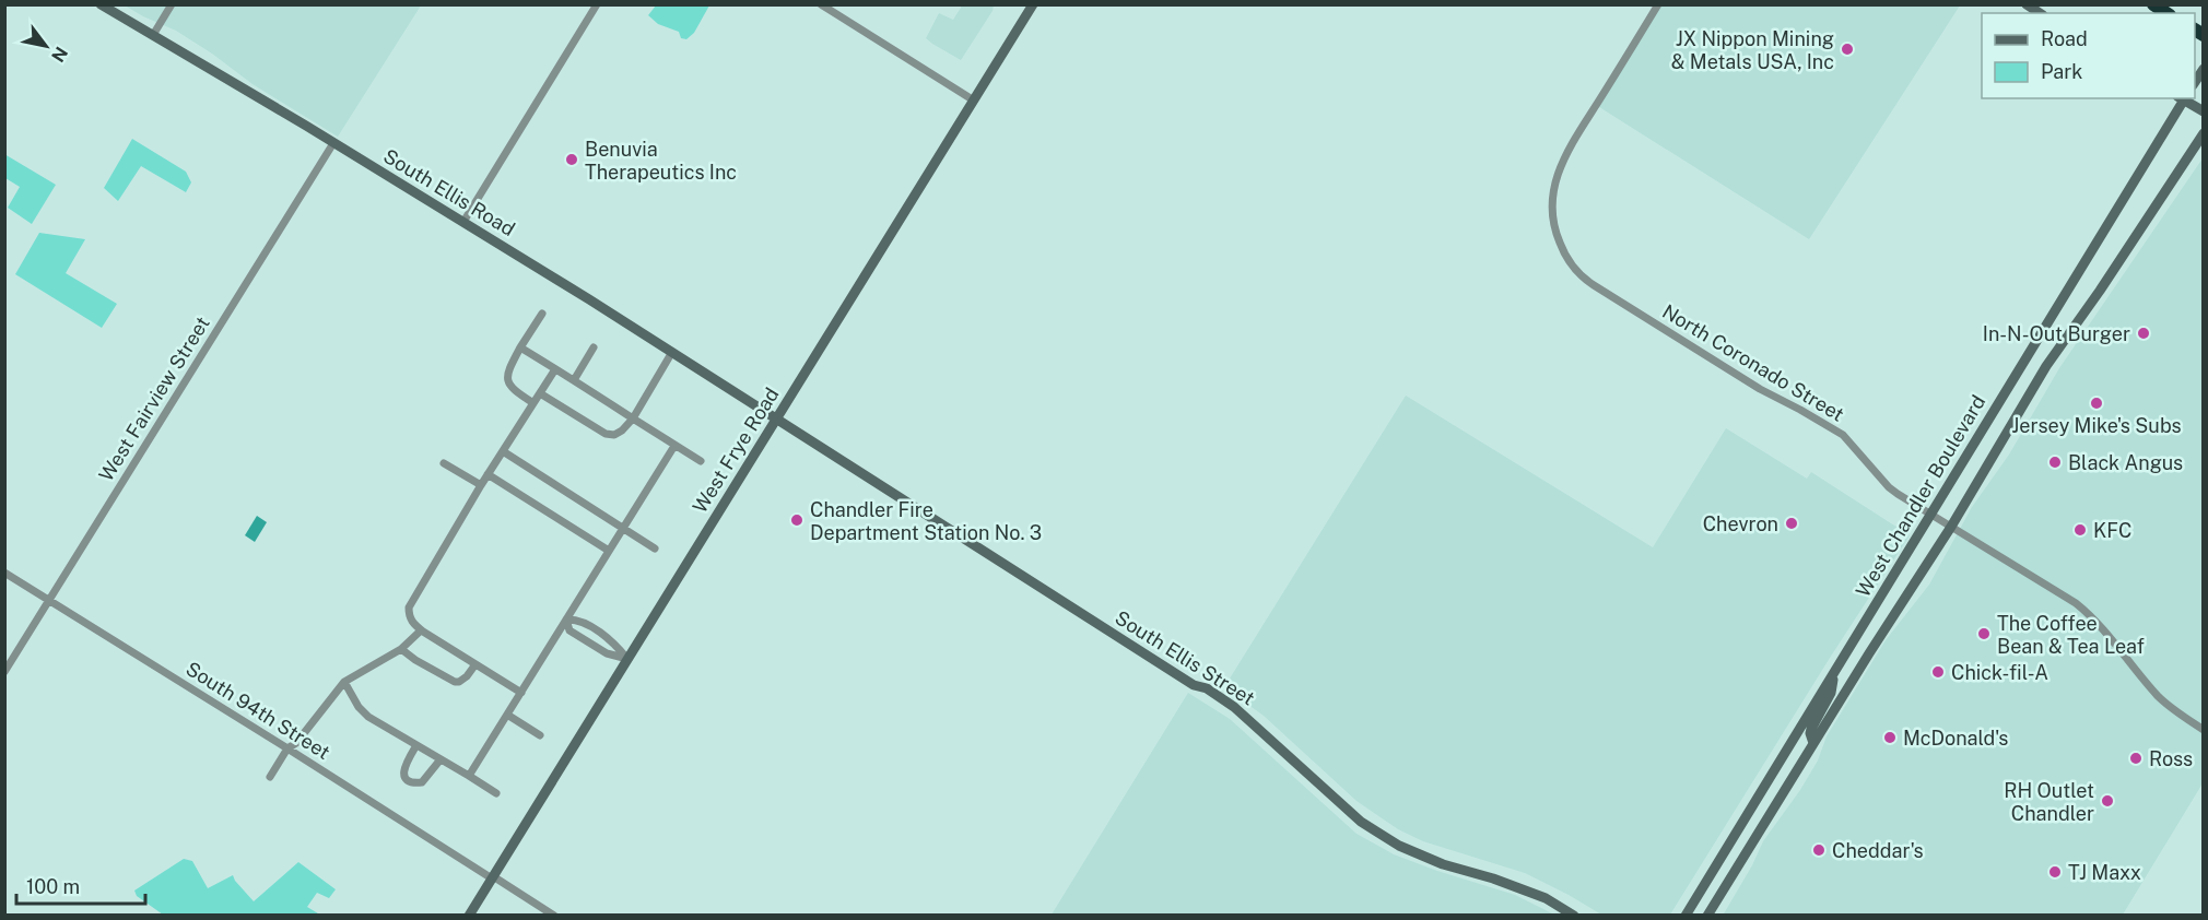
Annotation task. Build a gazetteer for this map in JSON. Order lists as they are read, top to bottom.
{
  "streets": {
    "street": [
      "South Ellis Road",
      "North Coronado Street",
      "West Fairview Street",
      "West Frye Road",
      "West Chandler Boulevard",
      "South Ellis Street",
      "South 94th Street"
    ]
  },
  "crossings": [
    ["South Ellis Road", "West Fairview Street"],
    ["South Ellis Road", "West Frye Road"],
    ["South Ellis Road", "South Ellis Street"],
    ["North Coronado Street", "West Chandler Boulevard"],
    ["West Fairview Street", "South 94th Street"],
    ["West Frye Road", "South Ellis Street"],
    ["West Frye Road", "South 94th Street"]
  ],
  "places": [
    "JX Nippon Mining & Metals USA, Inc",
    "Benuvia Therapeutics Inc",
    "In-N-Out Burger",
    "Jersey Mike's Subs",
    "Black Angus",
    "Chandler Fire Department Station No. 3",
    "Chevron",
    "KFC",
    "The Coffee Bean & Tea Leaf",
    "Chick-fil-A",
    "McDonald's",
    "Ross",
    "RH Outlet Chandler",
    "Cheddar's",
    "TJ Maxx"
  ],
  "legend": ["Road", "Park"],
  "scale_bar": "100 m",
  "north": "bottom right"
}
